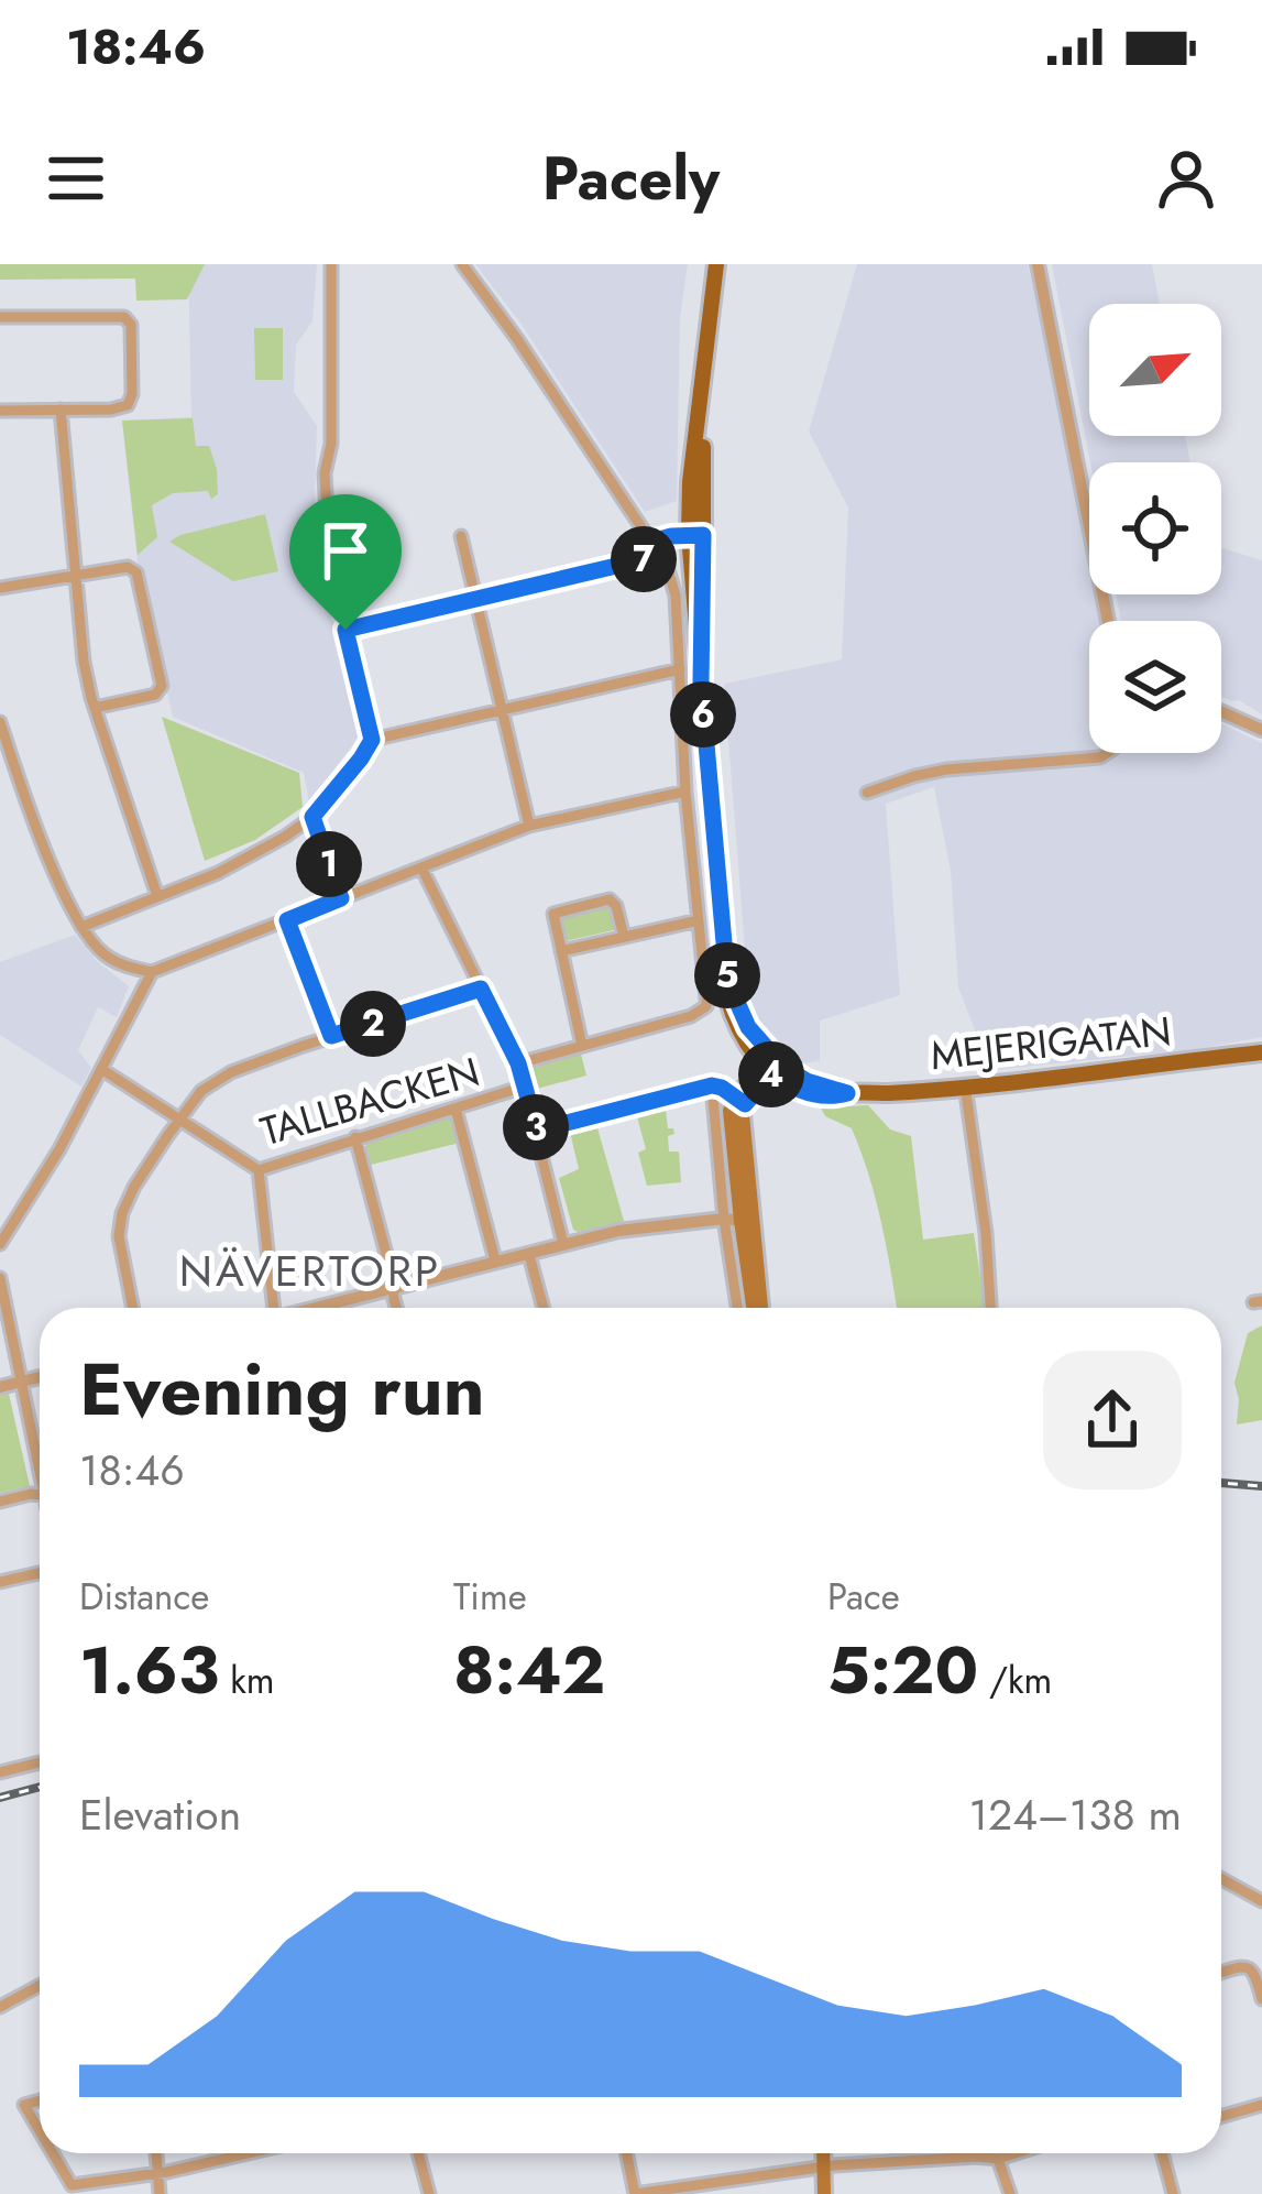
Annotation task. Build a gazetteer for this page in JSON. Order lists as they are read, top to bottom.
{
  "streets": {
    "main road": ["MEJERIGATAN"],
    "street": ["TALLBACKEN"]
  },
  "districts": ["NÄVERTORP"],
  "north": "top right",
  "page": {
    "status": "18:46",
    "header": "Pacely",
    "pins": [
      "7",
      "6",
      "1",
      "5",
      "2",
      "4",
      "3"
    ],
    "heading": ["Evening run", "18:46"],
    "stats": [
      ["Distance", "1.63 km"],
      ["Time", "8:42"],
      ["Pace", "5:20 /km"]
    ],
    "chart": ["Elevation", "124–138 m"]
  }
}
